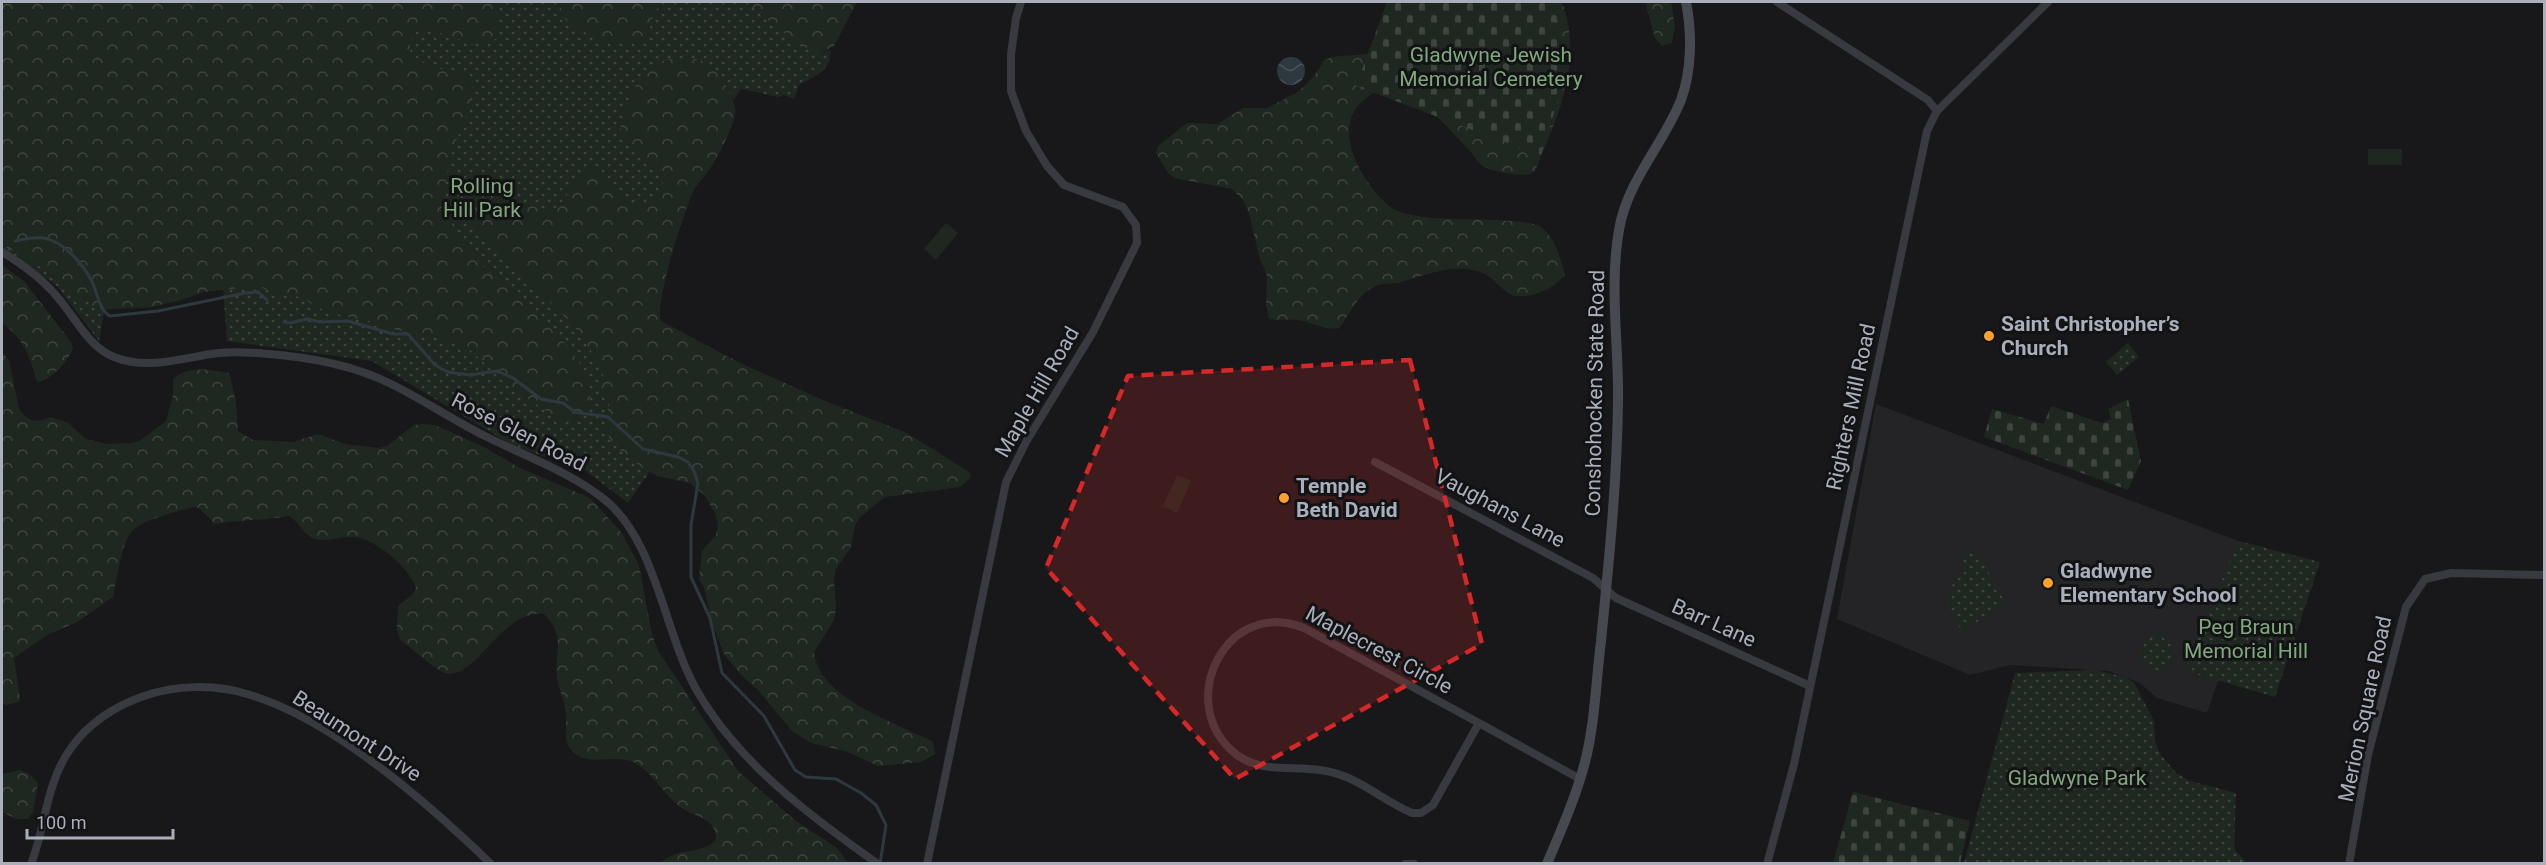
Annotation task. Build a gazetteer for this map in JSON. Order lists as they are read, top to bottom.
{
  "streets": {
    "main road": ["Conshohocken State Road"],
    "street": [
      "Maple Hill Road",
      "Righters Mill Road",
      "Rose Glen Road",
      "Vaughans Lane",
      "Barr Lane",
      "Maplecrest Circle",
      "Merion Square Road",
      "Beaumont Drive"
    ]
  },
  "crossings": [
    ["Conshohocken State Road", "Vaughans Lane"],
    ["Conshohocken State Road", "Barr Lane"],
    ["Conshohocken State Road", "Maplecrest Circle"],
    ["Righters Mill Road", "Barr Lane"],
    ["Vaughans Lane", "Barr Lane"]
  ],
  "parks": [
    "Gladwyne Jewish Memorial Cemetery",
    "Rolling Hill Park",
    "Peg Braun Memorial Hill",
    "Gladwyne Park"
  ],
  "places": ["Saint Christopher’s Church", "Temple Beth David", "Gladwyne Elementary School"],
  "scale_bar": "100 m"
}
